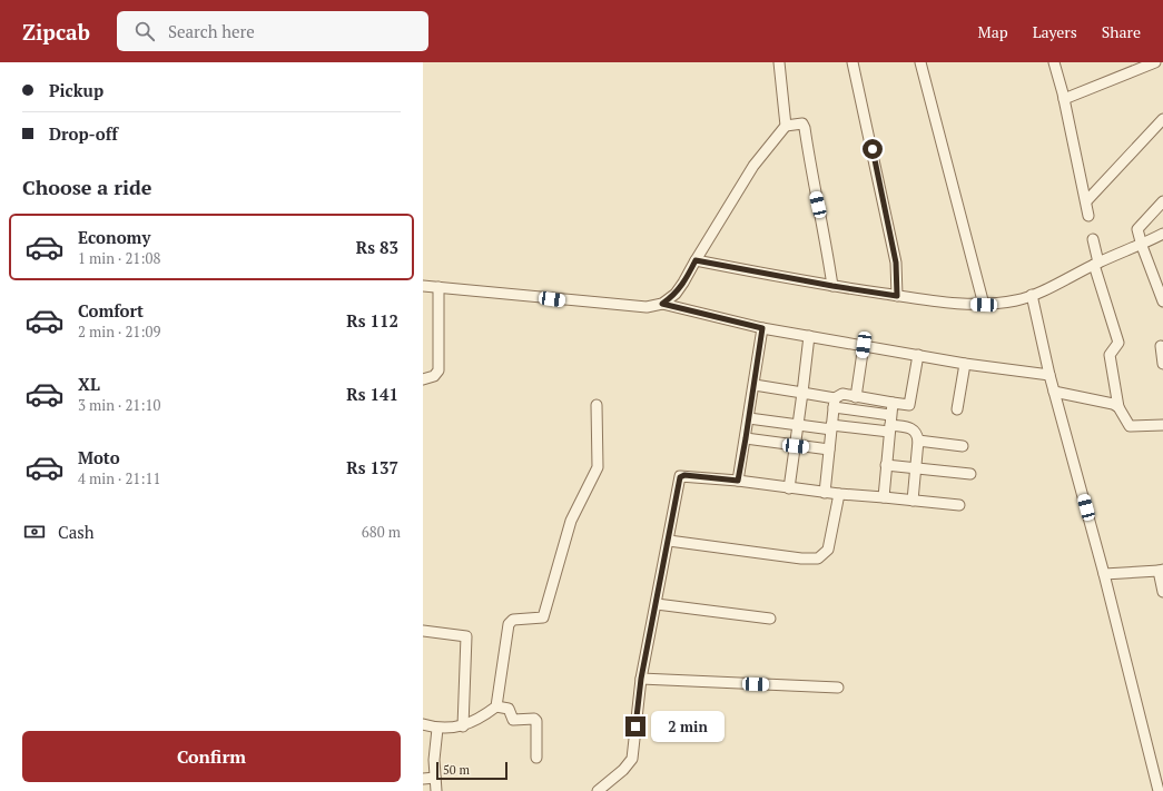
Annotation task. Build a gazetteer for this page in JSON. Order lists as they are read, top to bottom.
{
  "scale_bar": "50 m",
  "page": {
    "header": "Zipcab",
    "search": "Search here",
    "nav": ["Map", "Layers", "Share"],
    "banner": ["Pickup", "Drop-off"],
    "heading": "Choose a ride",
    "list": [
      {
        "name": "Economy",
        "note": "1 min · 21:08",
        "value": "Rs 83"
      },
      {
        "name": "Comfort",
        "note": "2 min · 21:09",
        "value": "Rs 112"
      },
      {
        "name": "XL",
        "note": "3 min · 21:10",
        "value": "Rs 141"
      },
      {
        "name": "Moto",
        "note": "4 min · 21:11",
        "value": "Rs 137"
      }
    ],
    "pay": ["Cash", "680 m"],
    "bubble": "2 min",
    "buttons": "Confirm",
    "scale": "50 m"
  }
}
